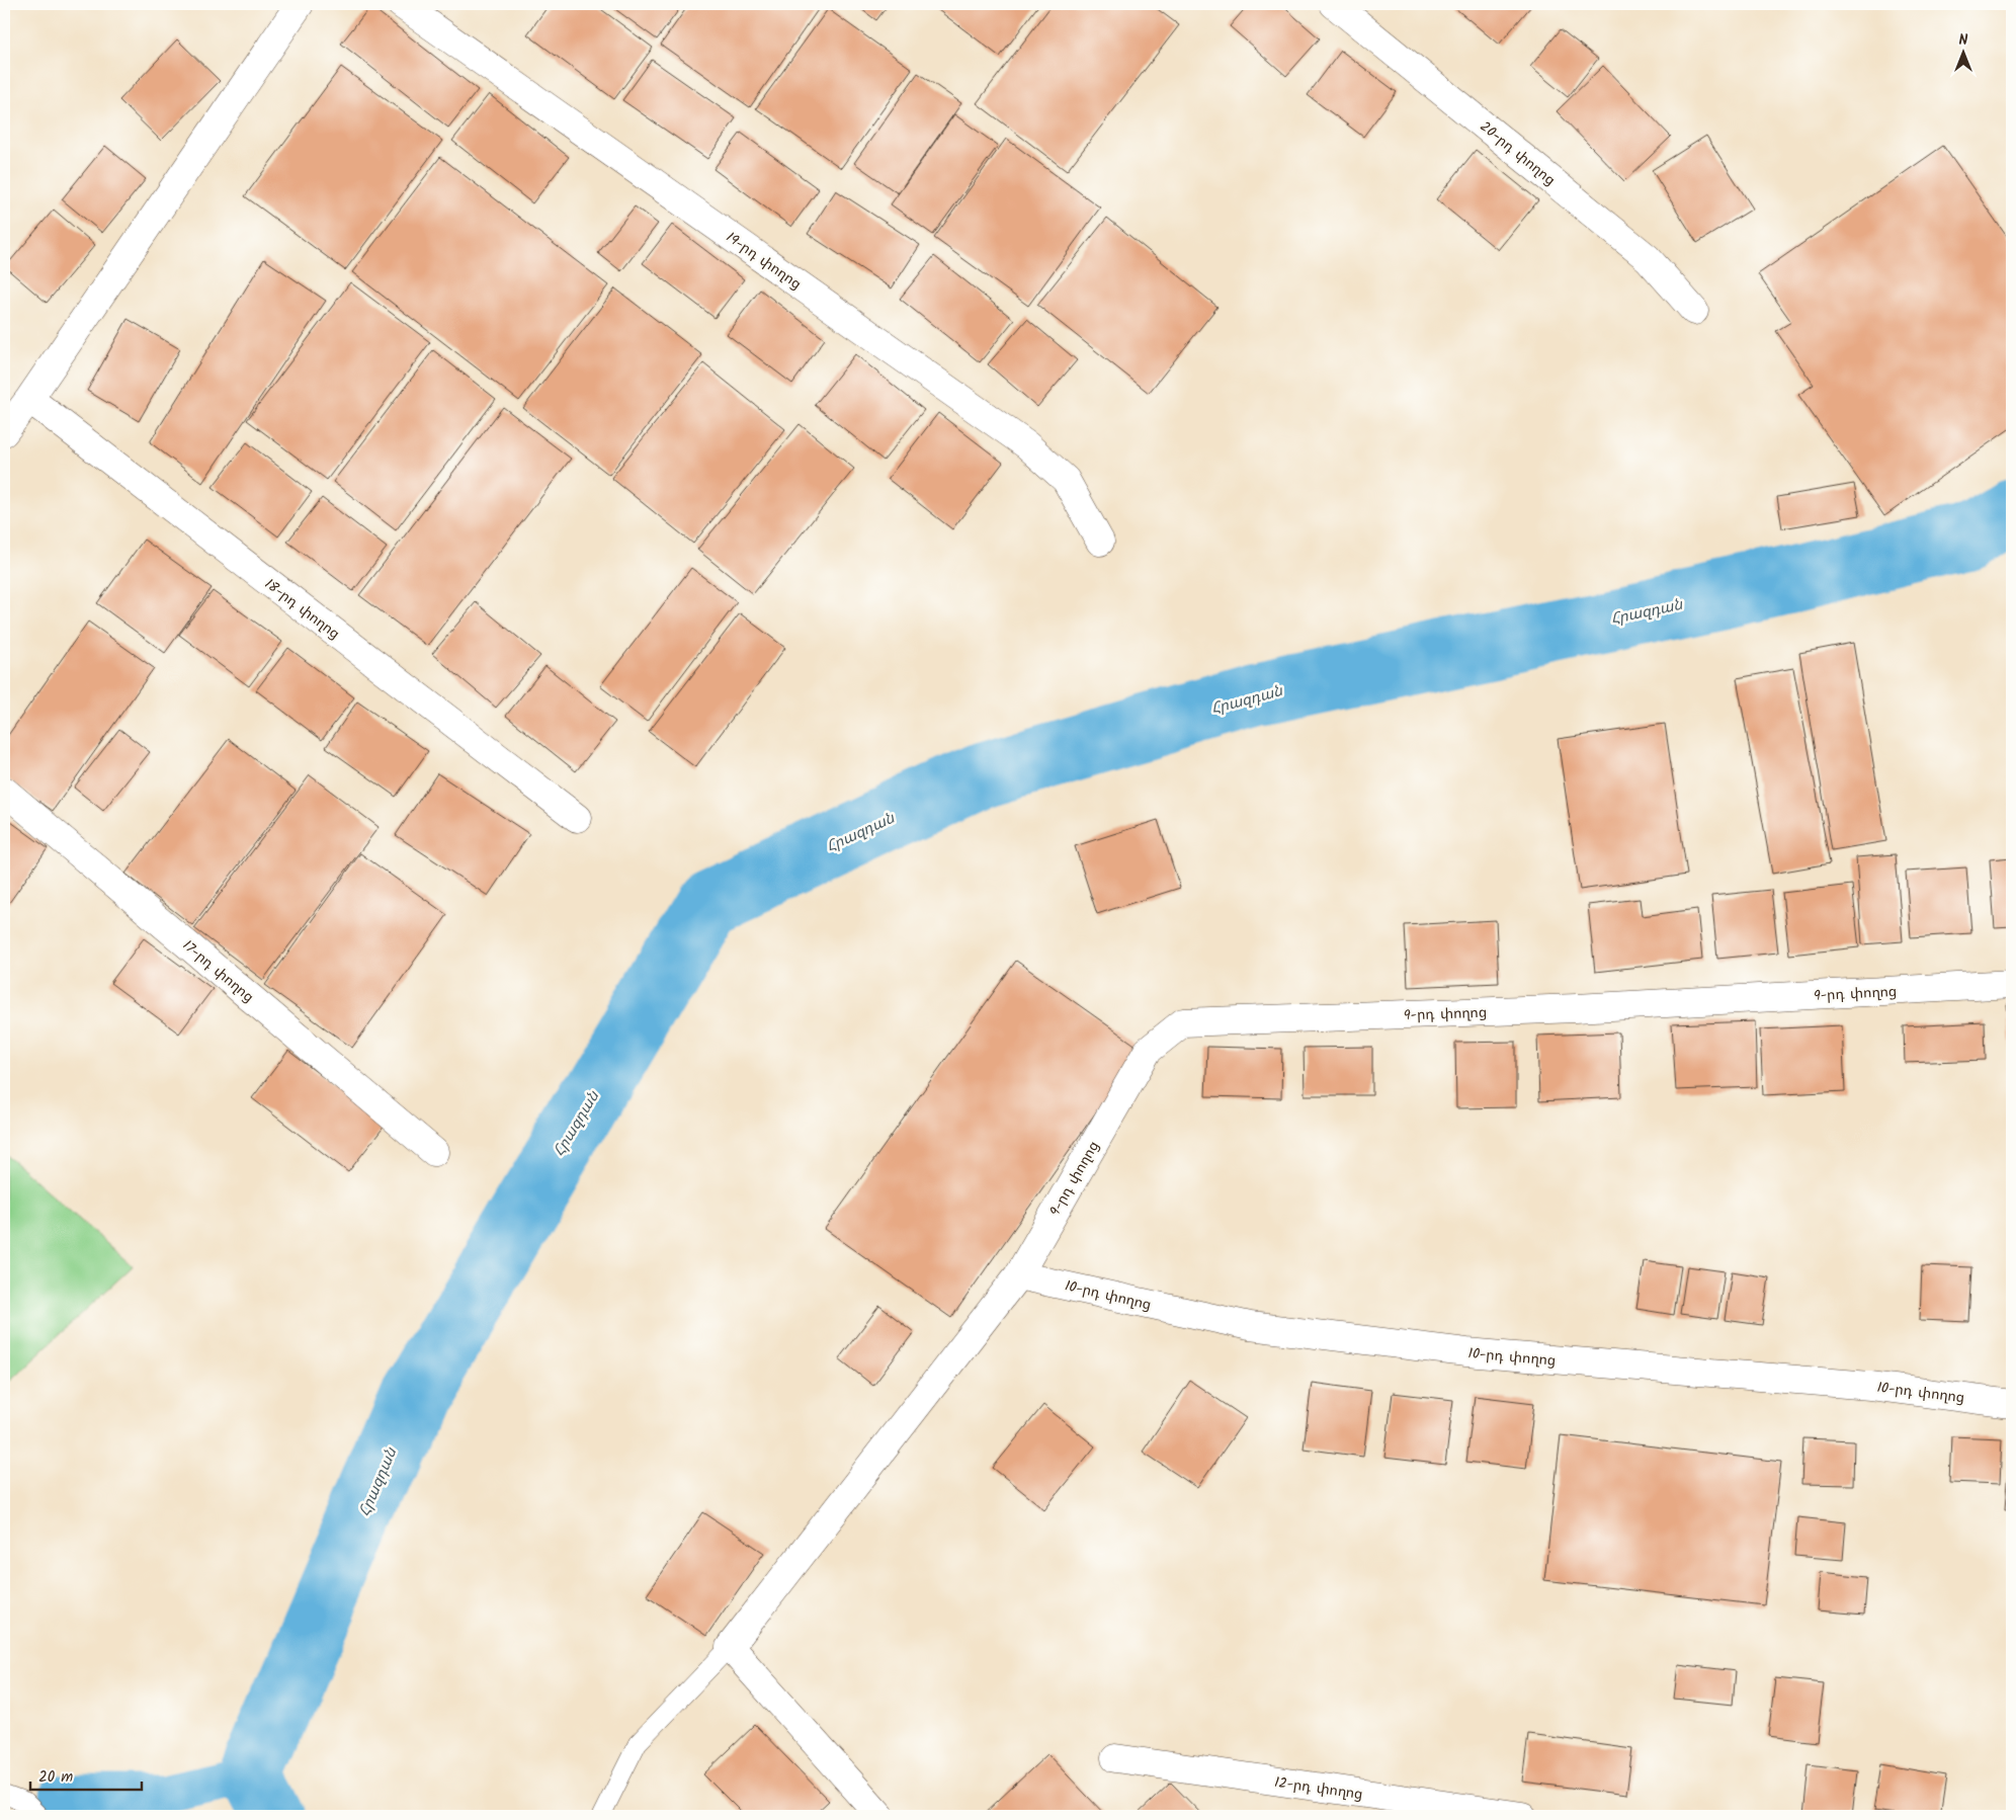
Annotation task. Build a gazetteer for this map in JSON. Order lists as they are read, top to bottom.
{
  "streets": {
    "street": [
      "20-րդ փողոց",
      "19-րդ փողոց",
      "18-րդ փողոց",
      "17-րդ փողոց",
      "9-րդ փողոց",
      "10-րդ փողոց",
      "12-րդ փողոց"
    ]
  },
  "crossings": [
    ["9-րդ փողոց", "10-րդ փողոց"]
  ],
  "water": ["Հրազդան"],
  "scale_bar": "20 m",
  "north": "top"
}
